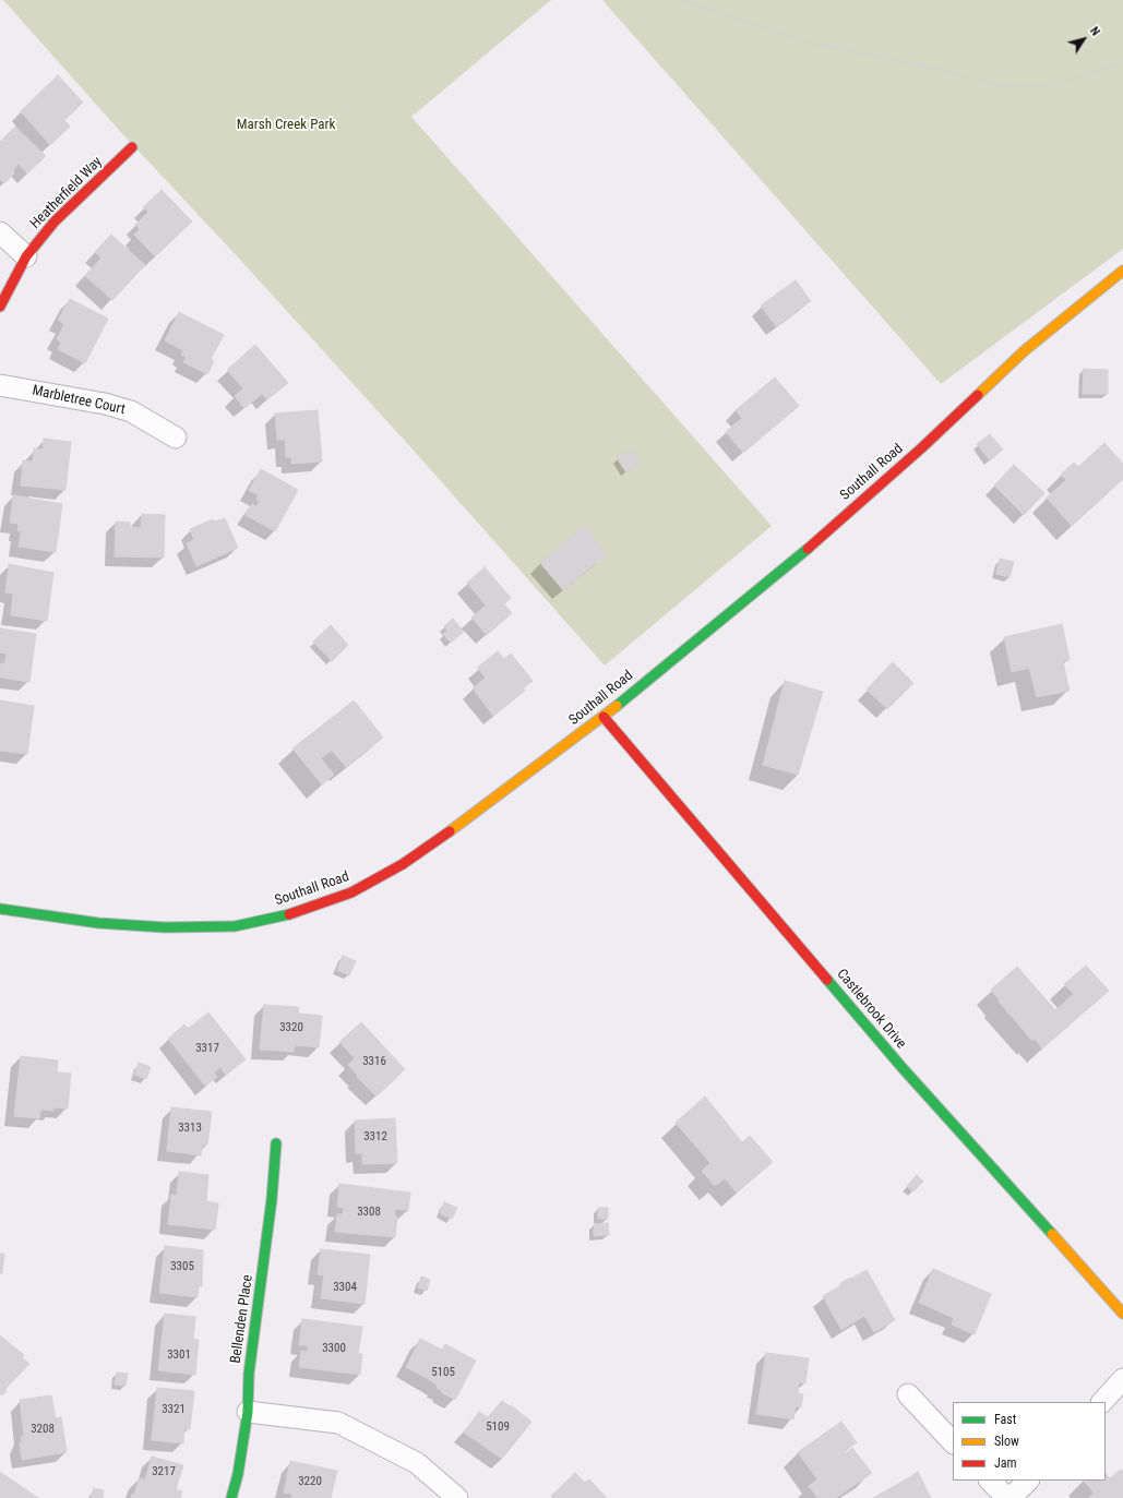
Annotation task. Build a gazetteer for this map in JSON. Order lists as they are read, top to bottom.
{
  "streets": {
    "street": [
      "Heatherfield Way",
      "Marbletree Court",
      "Southall Road",
      "Castlebrook Drive",
      "Bellenden Place"
    ]
  },
  "crossings": [
    ["Southall Road", "Castlebrook Drive"]
  ],
  "parks": ["Marsh Creek Park"],
  "house_numbers": [
    "3320",
    "3317",
    "3316",
    "3313",
    "3312",
    "3308",
    "3305",
    "3304",
    "3300",
    "3301",
    "5105",
    "3321",
    "5109",
    "3208",
    "3217",
    "3220"
  ],
  "legend": ["Fast", "Slow", "Jam"],
  "north": "top right"
}
